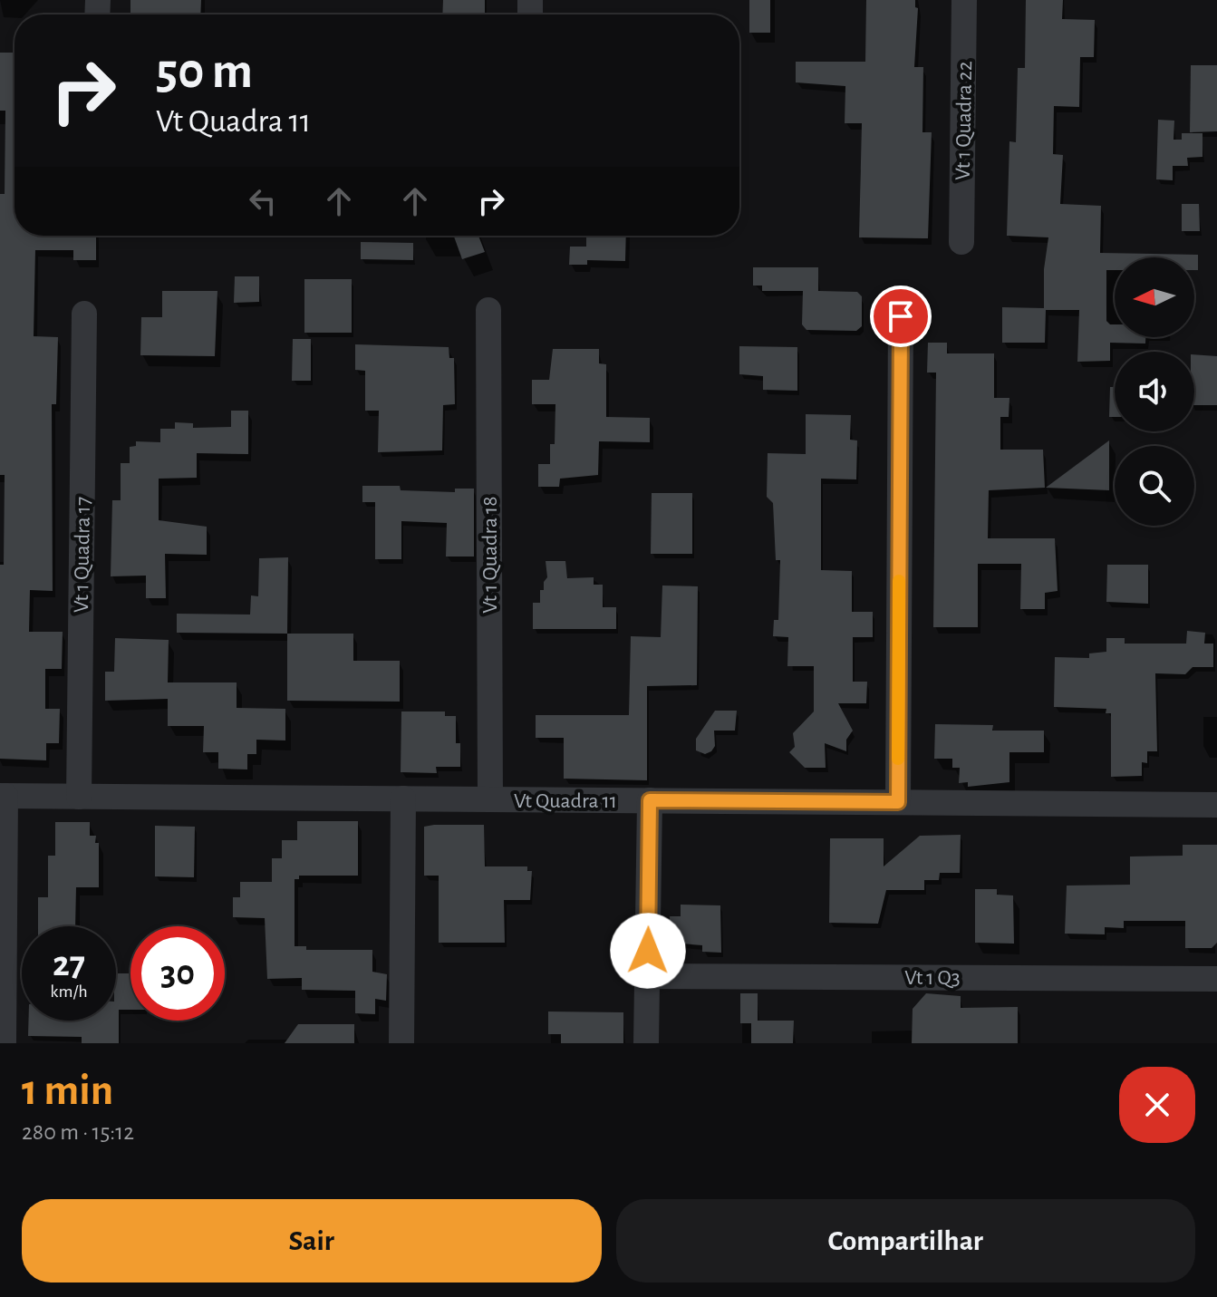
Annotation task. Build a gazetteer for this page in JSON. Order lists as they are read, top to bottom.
{
  "streets": {
    "street": [
      "Vt 1 Quadra 22",
      "Vt 1 Quadra 17",
      "Vt 1 Quadra 18",
      "Vt Quadra 11",
      "Vt 1 Q3"
    ]
  },
  "crossings": [
    ["Vt 1 Quadra 17", "Vt Quadra 11"],
    ["Vt 1 Quadra 18", "Vt Quadra 11"]
  ],
  "north": "left",
  "page": {
    "turn": ["50 m", "Vt Quadra 11"],
    "speed": "27 km/h",
    "limit": "30",
    "heading": ["1 min", "280 m · 15:12"],
    "buttons": ["Sair", "Compartilhar"]
  }
}
